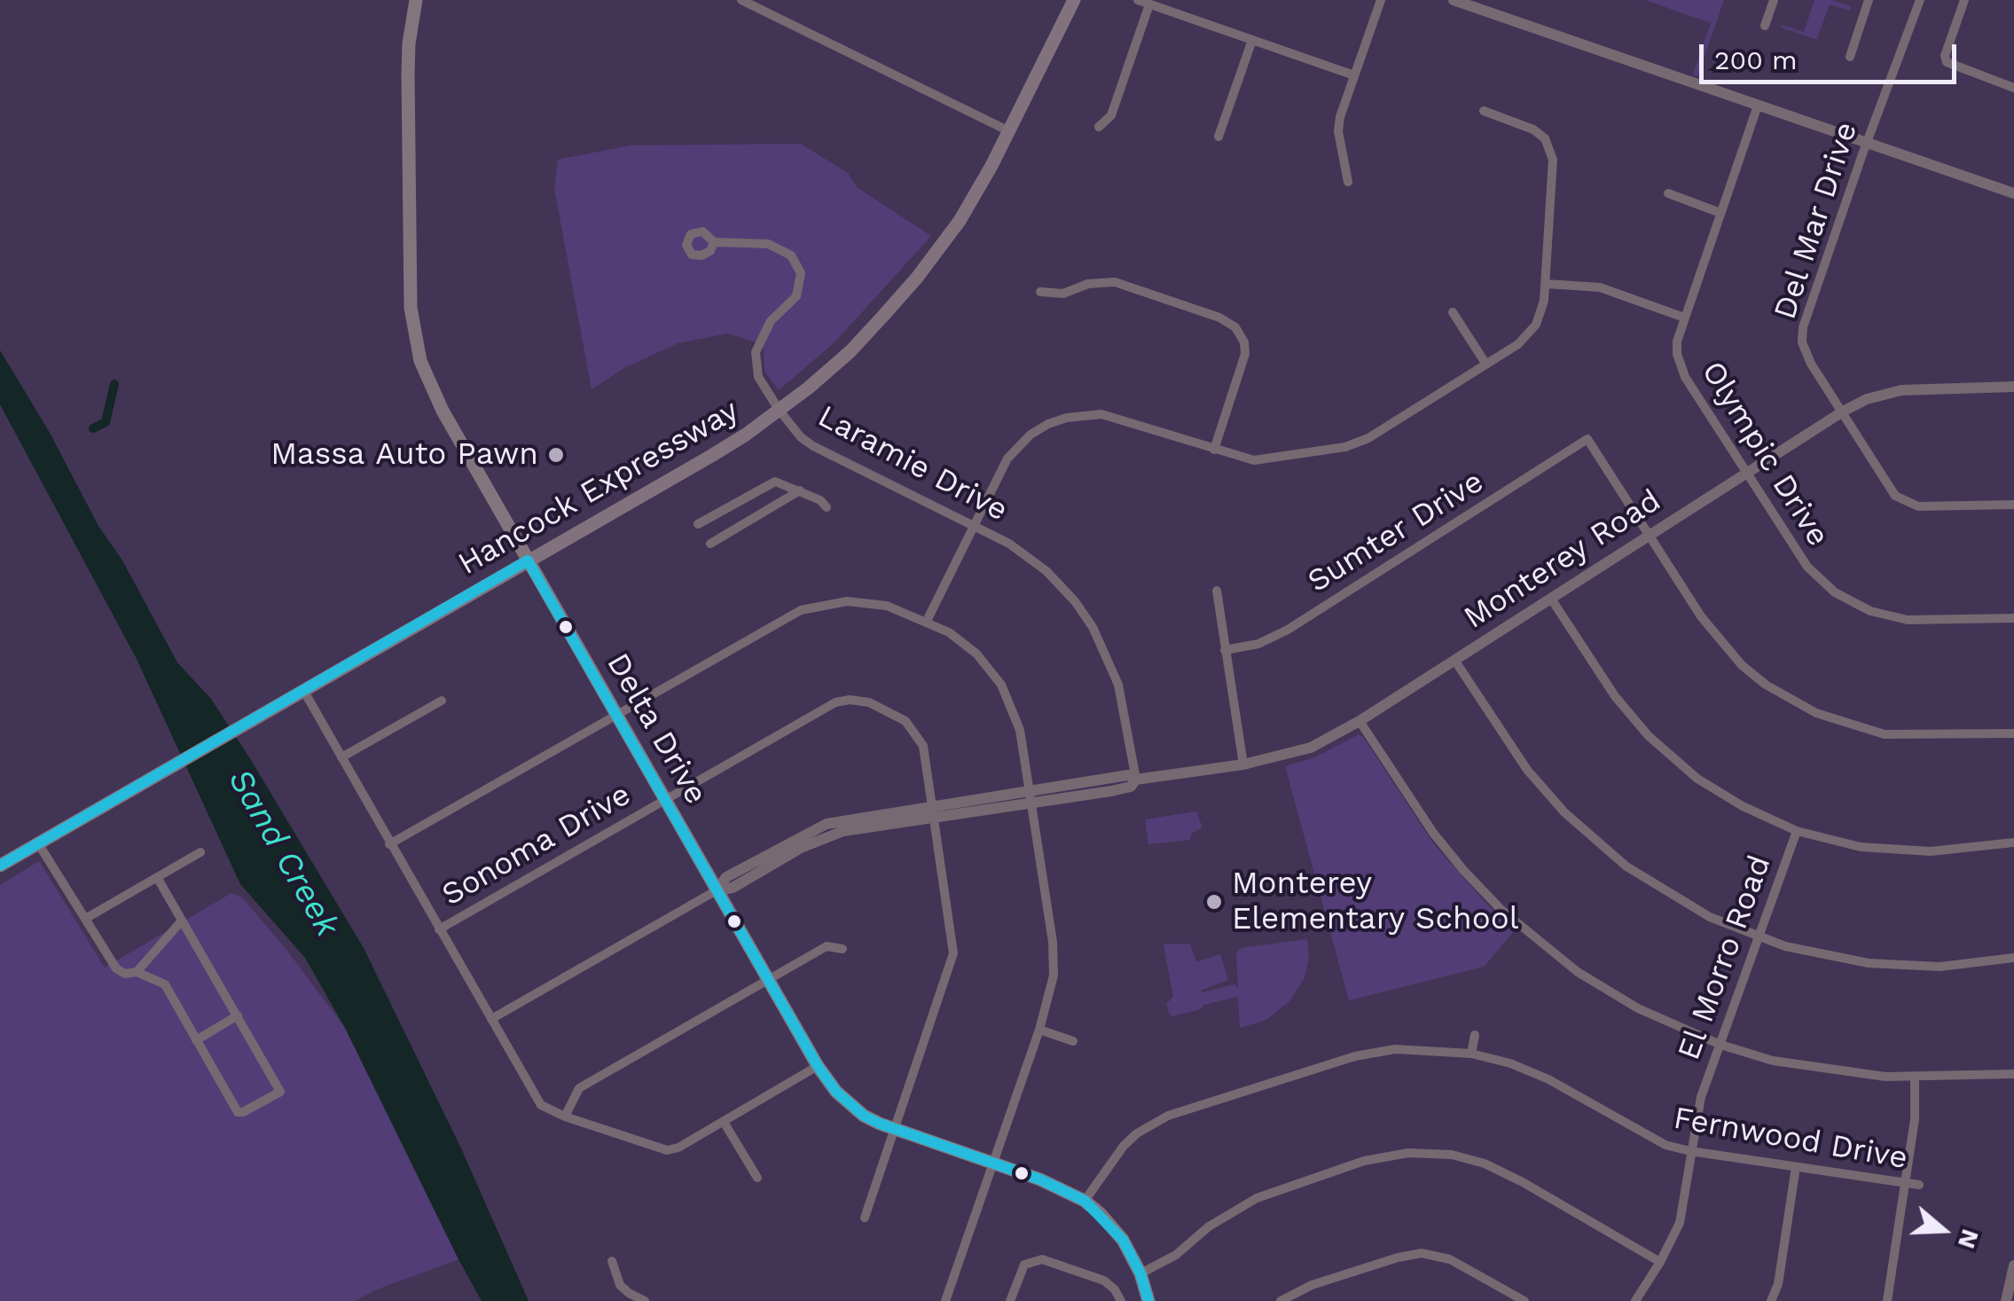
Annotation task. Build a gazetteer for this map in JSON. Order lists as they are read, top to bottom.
{
  "streets": {
    "main road": ["Hancock Expressway", "Delta Drive"],
    "street": [
      "Del Mar Drive",
      "Olympic Drive",
      "Laramie Drive",
      "Sumter Drive",
      "Monterey Road",
      "Sonoma Drive",
      "El Morro Road",
      "Fernwood Drive"
    ]
  },
  "crossings": [
    ["Del Mar Drive", "Monterey Road"],
    ["Olympic Drive", "Monterey Road"],
    ["Laramie Drive", "Hancock Expressway"],
    ["Laramie Drive", "Monterey Road"],
    ["Hancock Expressway", "Delta Drive"],
    ["Sumter Drive", "Monterey Road"],
    ["Monterey Road", "Delta Drive"],
    ["Monterey Road", "Sonoma Drive"],
    ["Delta Drive", "Sonoma Drive"],
    ["Delta Drive", "Fernwood Drive"],
    ["El Morro Road", "Fernwood Drive"]
  ],
  "water": ["Sand Creek"],
  "places": ["Massa Auto Pawn", "Monterey Elementary School"],
  "scale_bar": "200 m",
  "north": "right"
}
